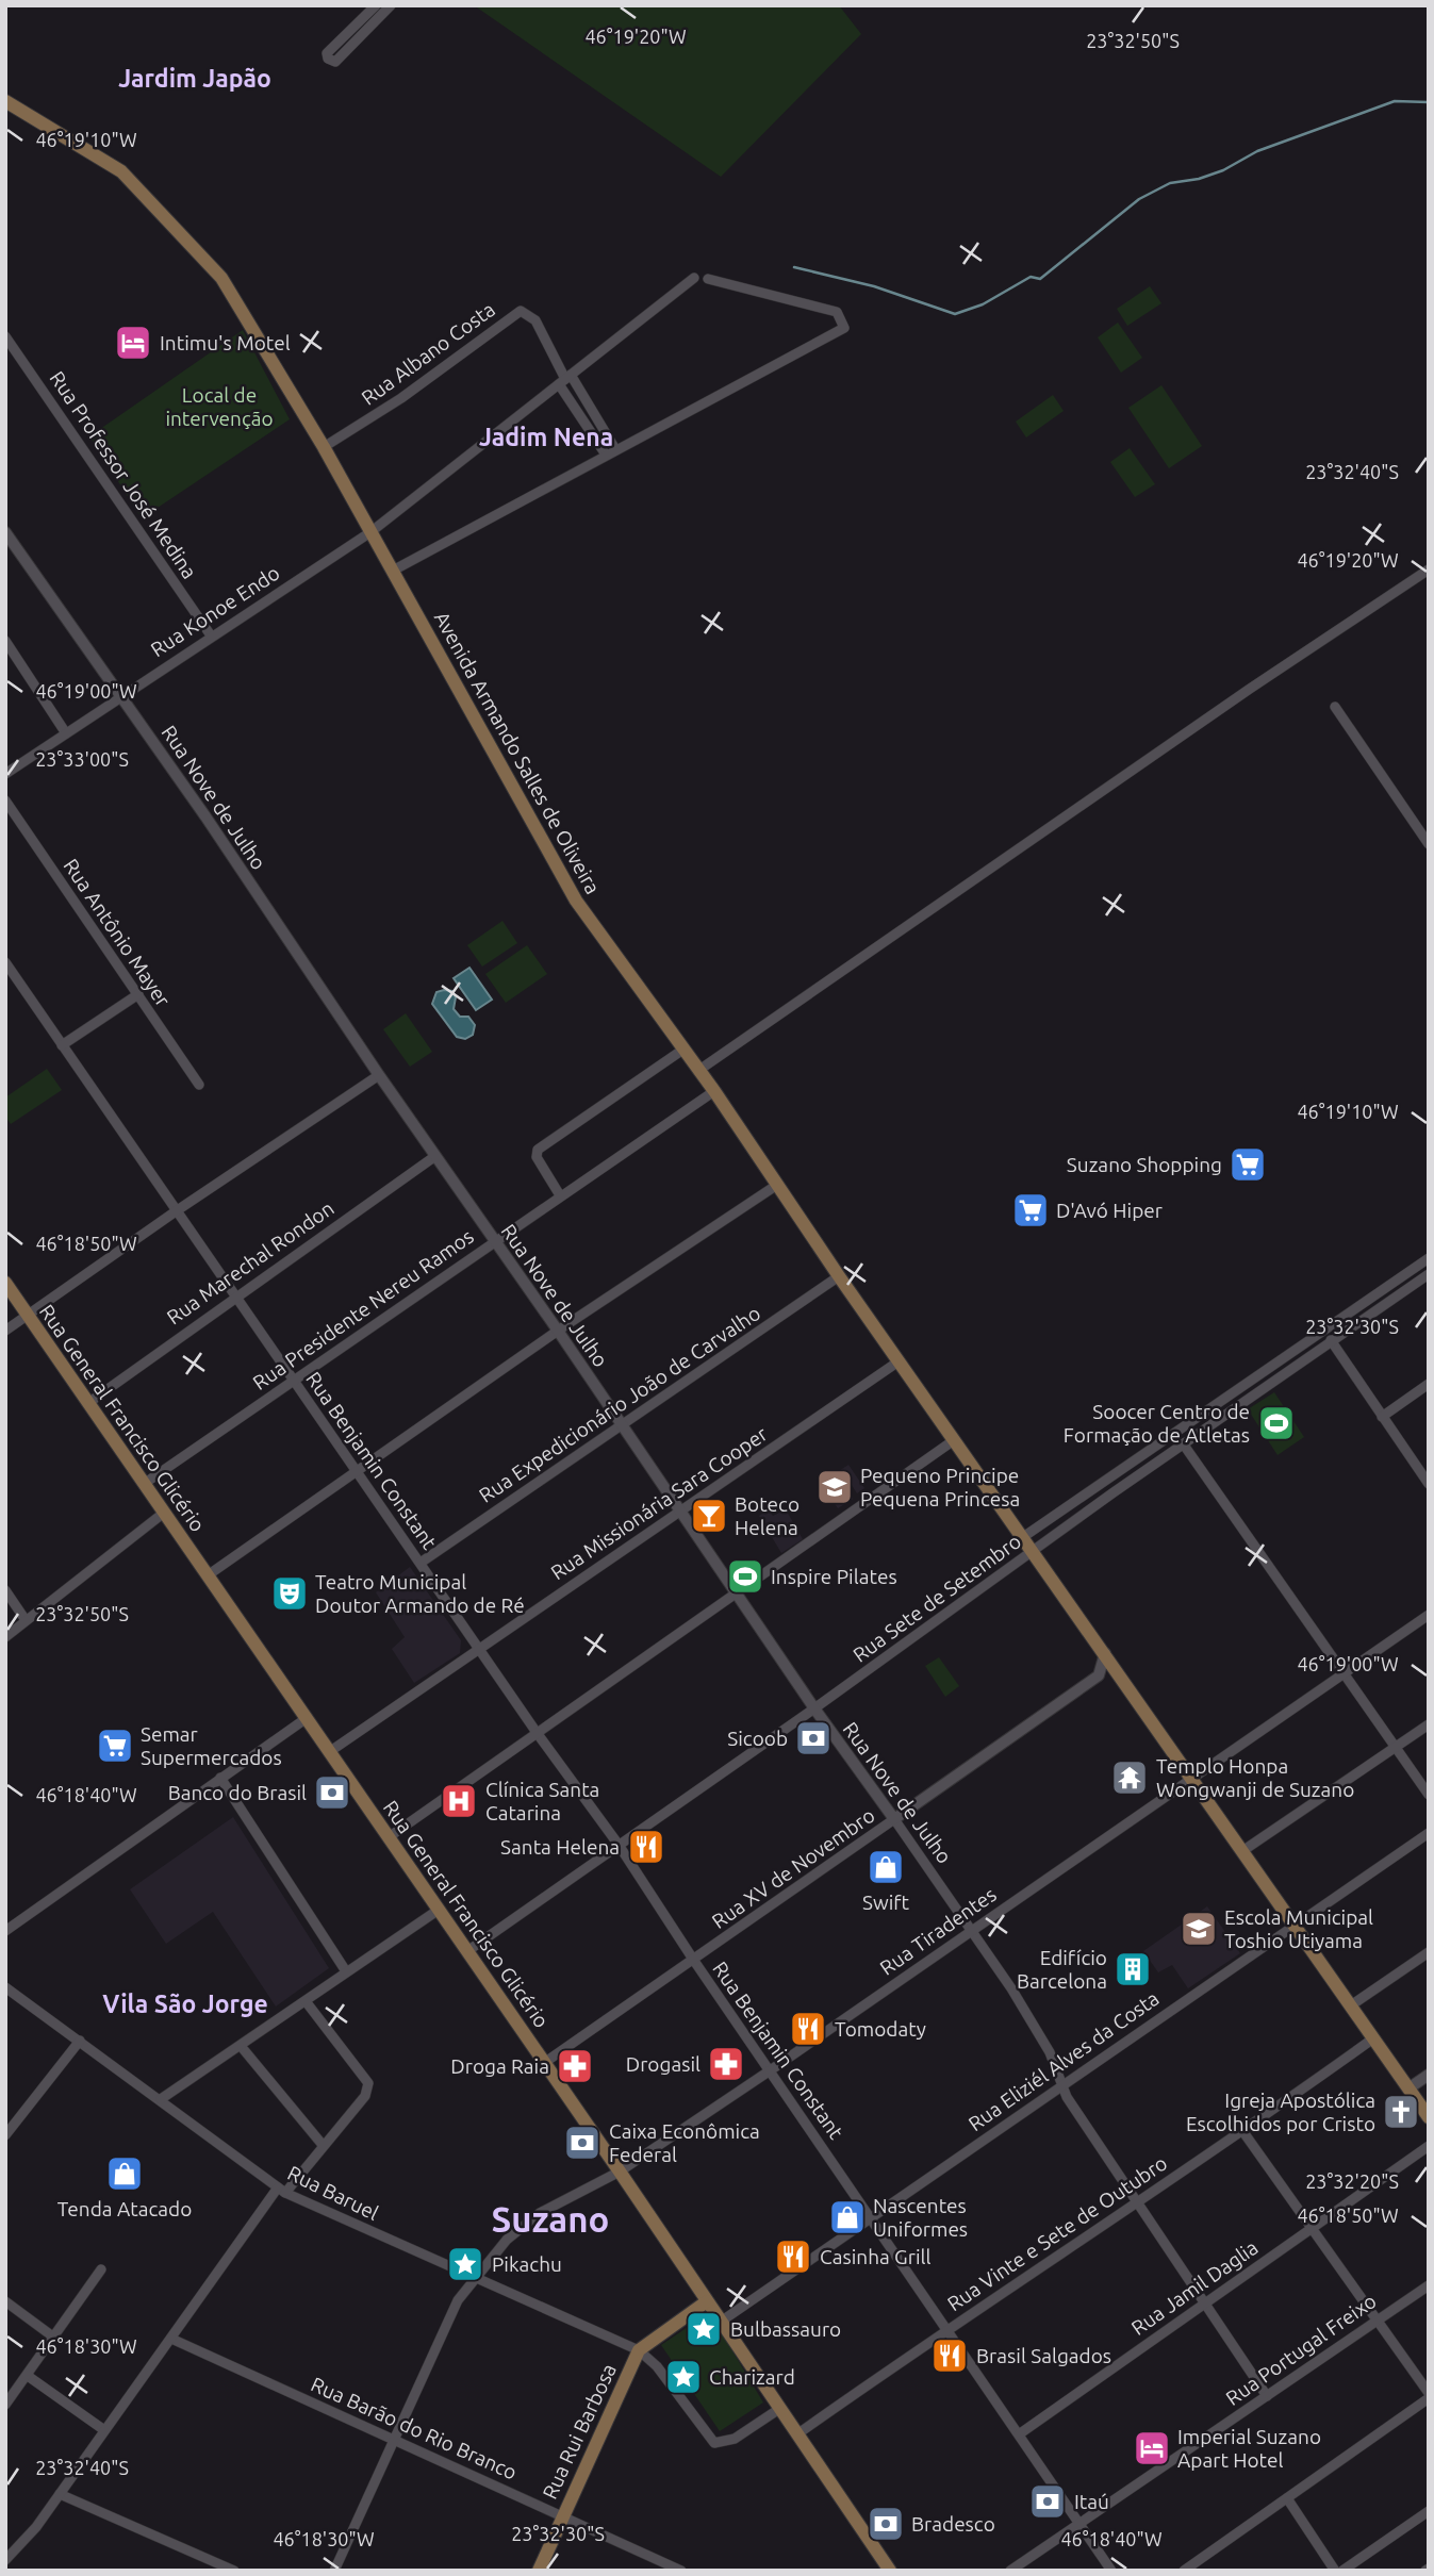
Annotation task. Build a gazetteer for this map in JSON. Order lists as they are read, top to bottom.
{
  "streets": {
    "main road": ["Avenida Armando Salles de Oliveira", "Rua General Francisco Glicério", "Rua Rui Barbosa"],
    "street": [
      "Rua Albano Costa",
      "Rua Professor José Medina",
      "Rua Konoe Endo",
      "Rua Nove de Julho",
      "Rua Antônio Mayer",
      "Rua Marechal Rondon",
      "Rua Presidente Nereu Ramos",
      "Rua Expedicionário João de Carvalho",
      "Rua Benjamin Constant",
      "Rua Missionária Sara Cooper",
      "Rua Sete de Setembro",
      "Rua XV de Novembro",
      "Rua Tiradentes",
      "Rua Eliziél Alves da Costa",
      "Rua Baruel",
      "Rua Vinte e Sete de Outubro",
      "Rua Jamil Daglia",
      "Rua Portugal Freixo",
      "Rua Barão do Rio Branco"
    ]
  },
  "crossings": [
    ["Rua Albano Costa", "Rua Konoe Endo"],
    ["Rua Albano Costa", "Avenida Armando Salles de Oliveira"],
    ["Rua Professor José Medina", "Rua Konoe Endo"],
    ["Rua Konoe Endo", "Avenida Armando Salles de Oliveira"],
    ["Rua Konoe Endo", "Rua Nove de Julho"],
    ["Avenida Armando Salles de Oliveira", "Rua Presidente Nereu Ramos"],
    ["Avenida Armando Salles de Oliveira", "Rua Expedicionário João de Carvalho"],
    ["Avenida Armando Salles de Oliveira", "Rua Missionária Sara Cooper"],
    ["Avenida Armando Salles de Oliveira", "Rua Sete de Setembro"],
    ["Avenida Armando Salles de Oliveira", "Rua Tiradentes"],
    ["Avenida Armando Salles de Oliveira", "Rua Eliziél Alves da Costa"],
    ["Avenida Armando Salles de Oliveira", "Rua Vinte e Sete de Outubro"],
    ["Rua Nove de Julho", "Rua Marechal Rondon"],
    ["Rua Nove de Julho", "Rua Presidente Nereu Ramos"],
    ["Rua Nove de Julho", "Rua Expedicionário João de Carvalho"],
    ["Rua Nove de Julho", "Rua Missionária Sara Cooper"],
    ["Rua Nove de Julho", "Rua Sete de Setembro"],
    ["Rua Nove de Julho", "Rua XV de Novembro"],
    ["Rua Nove de Julho", "Rua Tiradentes"],
    ["Rua Nove de Julho", "Rua Eliziél Alves da Costa"],
    ["Rua Nove de Julho", "Rua Vinte e Sete de Outubro"],
    ["Rua Nove de Julho", "Rua Jamil Daglia"],
    ["Rua Nove de Julho", "Rua Portugal Freixo"],
    ["Rua Marechal Rondon", "Rua General Francisco Glicério"],
    ["Rua Marechal Rondon", "Rua Benjamin Constant"],
    ["Rua Presidente Nereu Ramos", "Rua General Francisco Glicério"],
    ["Rua Presidente Nereu Ramos", "Rua Benjamin Constant"],
    ["Rua Expedicionário João de Carvalho", "Rua Benjamin Constant"],
    ["Rua General Francisco Glicério", "Rua Missionária Sara Cooper"],
    ["Rua General Francisco Glicério", "Rua Sete de Setembro"],
    ["Rua General Francisco Glicério", "Rua XV de Novembro"],
    ["Rua General Francisco Glicério", "Rua Tiradentes"],
    ["Rua General Francisco Glicério", "Rua Eliziél Alves da Costa"],
    ["Rua General Francisco Glicério", "Rua Vinte e Sete de Outubro"],
    ["Rua Benjamin Constant", "Rua Missionária Sara Cooper"],
    ["Rua Benjamin Constant", "Rua Sete de Setembro"],
    ["Rua Benjamin Constant", "Rua XV de Novembro"],
    ["Rua Benjamin Constant", "Rua Tiradentes"],
    ["Rua Benjamin Constant", "Rua Eliziél Alves da Costa"],
    ["Rua Benjamin Constant", "Rua Vinte e Sete de Outubro"],
    ["Rua Benjamin Constant", "Rua Jamil Daglia"],
    ["Rua Benjamin Constant", "Rua Portugal Freixo"],
    ["Rua Tiradentes", "Rua Baruel"],
    ["Rua Tiradentes", "Rua Barão do Rio Branco"],
    ["Rua Baruel", "Rua Rui Barbosa"],
    ["Rua Barão do Rio Branco", "Rua Rui Barbosa"]
  ],
  "districts": [
    "Jardim Japão",
    "Jadim Nena",
    "Vila São Jorge",
    "Suzano"
  ],
  "parks": ["Local de intervenção"],
  "places": {
    "hotel": ["Intimu's Motel", "Imperial Suzano Apart Hotel"],
    "supermarket": ["Suzano Shopping", "D'Avó Hiper", "Semar Supermercados"],
    "sports": ["Soocer Centro de Formação de Atletas", "Inspire Pilates"],
    "school or university": ["Pequeno Principe Pequena Princesa", "Escola Municipal Toshio Utiyama"],
    "bar": ["Boteco Helena"],
    "theatre": ["Teatro Municipal Doutor Armando de Ré"],
    "bank": [
      "Sicoob",
      "Banco do Brasil",
      "Caixa Econômica Federal",
      "Itaú",
      "Bradesco"
    ],
    "temple": ["Templo Honpa Wongwanji de Suzano"],
    "hospital": ["Clínica Santa Catarina"],
    "restaurant": [
      "Santa Helena",
      "Tomodaty",
      "Casinha Grill",
      "Brasil Salgados"
    ],
    "shop": ["Swift", "Tenda Atacado", "Nascentes Uniformes"],
    "building": ["Edifício Barcelona"],
    "pharmacy": ["Drogasil", "Droga Raia"],
    "church": ["Igreja Apostólica Escolhidos por Cristo"],
    "place": ["Pikachu", "Bulbassauro", "Charizard"]
  },
  "coordinates": [
    "46°19'20\"W",
    "23°32'50\"S",
    "46°19'10\"W",
    "23°32'40\"S",
    "46°19'00\"W",
    "23°33'00\"S",
    "46°18'50\"W",
    "23°32'30\"S",
    "46°18'40\"W",
    "23°32'20\"S",
    "46°18'30\"W"
  ]
}
